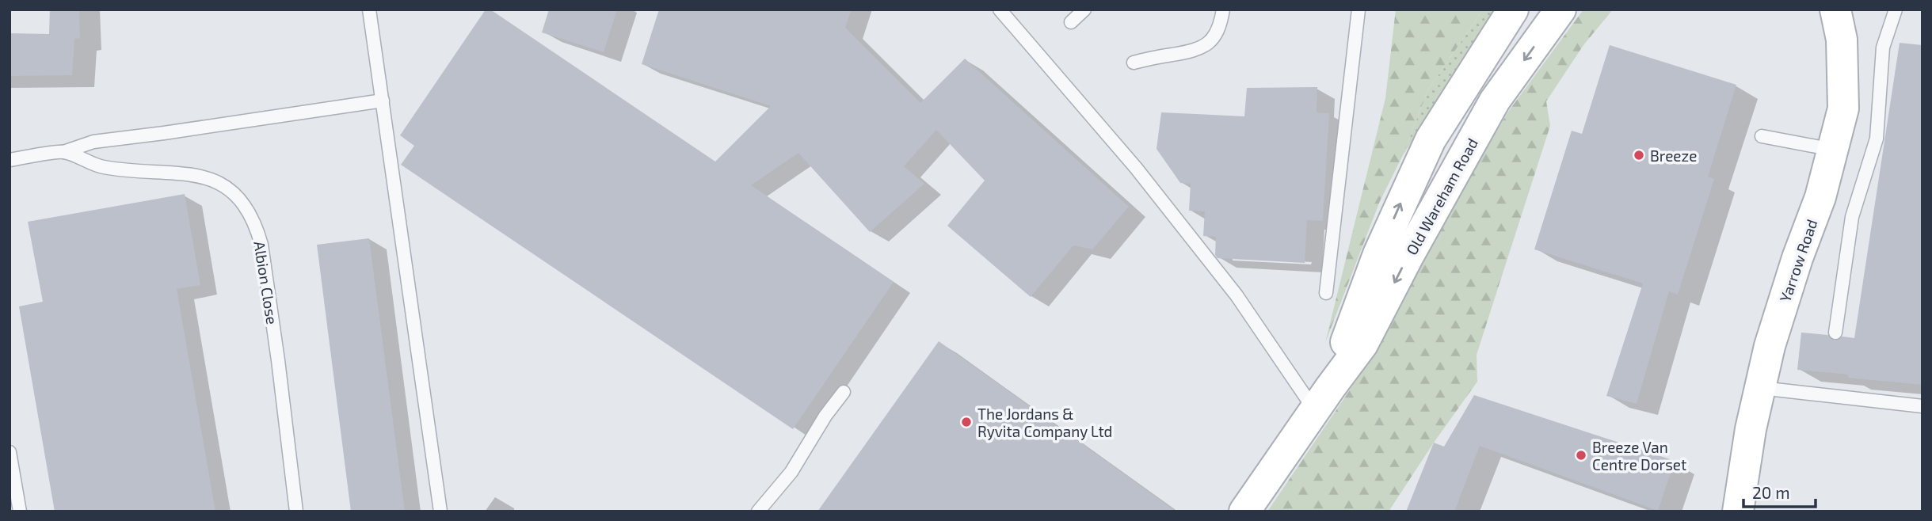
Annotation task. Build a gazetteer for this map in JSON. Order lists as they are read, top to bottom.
{
  "streets": {
    "street": ["Old Wareham Road", "Yarrow Road"],
    "lane": ["Albion Close"]
  },
  "places": ["Breeze", "The Jordans & Ryvita Company Ltd", "Breeze Van Centre Dorset"],
  "scale_bar": "20 m"
}
